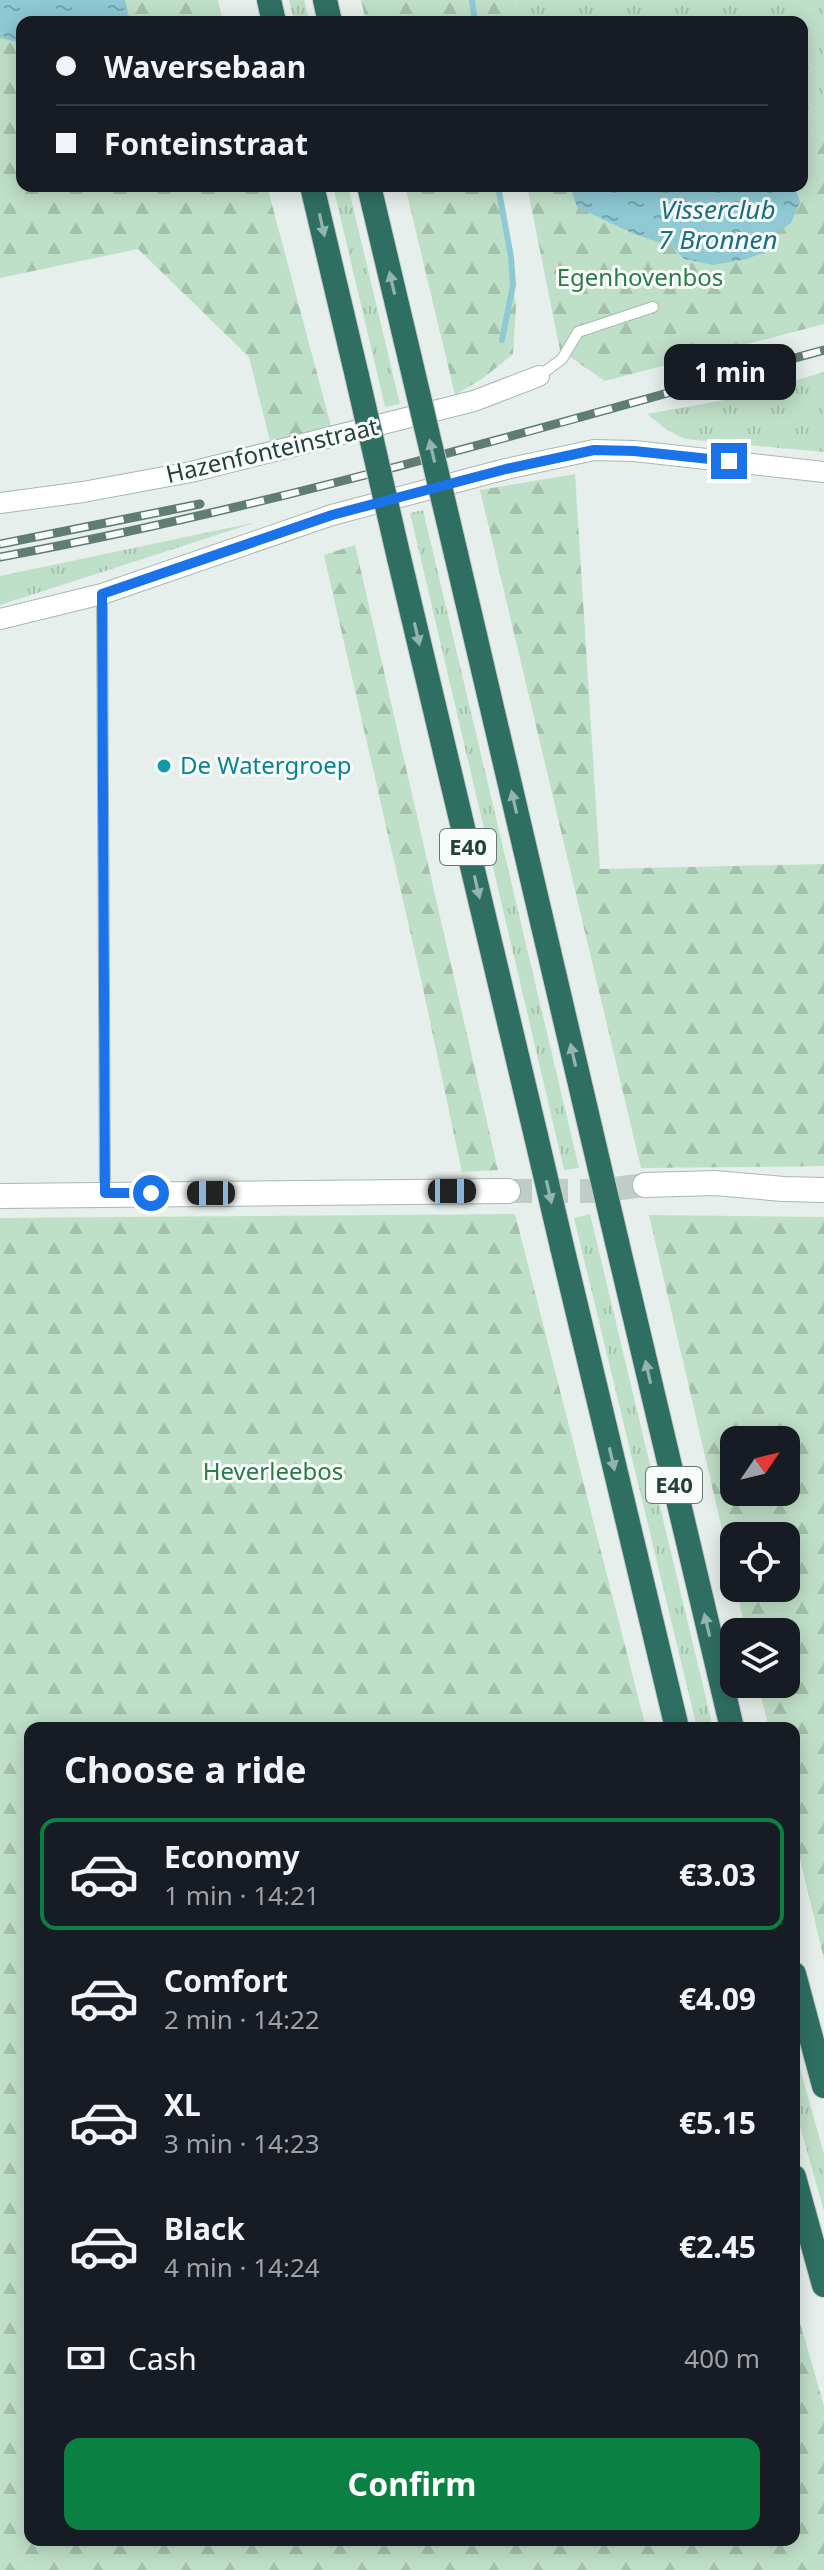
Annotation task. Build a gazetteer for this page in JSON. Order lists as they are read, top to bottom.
{
  "streets": {
    "highway": ["E40"],
    "street": ["Hazenfonteinstraat"]
  },
  "water": ["Visserclub 7 Bronnen"],
  "parks": ["Egenhovenbos", "Heverleebos"],
  "places": ["De Watergroep"],
  "north": "top right",
  "page": {
    "banner": ["Waversebaan", "Fonteinstraat"],
    "bubble": "1 min",
    "heading": "Choose a ride",
    "list": [
      {
        "name": "Economy",
        "note": "1 min · 14:21",
        "value": "€3.03"
      },
      {
        "name": "Comfort",
        "note": "2 min · 14:22",
        "value": "€4.09"
      },
      {
        "name": "XL",
        "note": "3 min · 14:23",
        "value": "€5.15"
      },
      {
        "name": "Black",
        "note": "4 min · 14:24",
        "value": "€2.45"
      }
    ],
    "pay": ["Cash", "400 m"],
    "buttons": "Confirm"
  }
}
